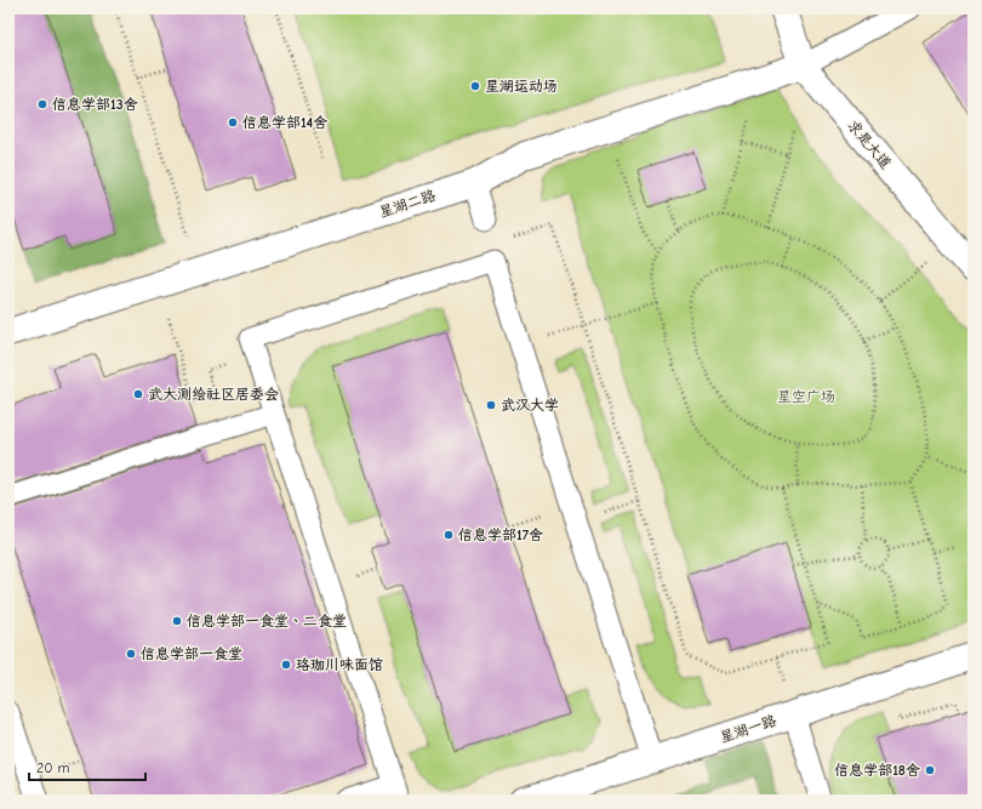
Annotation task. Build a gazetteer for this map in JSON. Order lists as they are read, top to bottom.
{
  "streets": {
    "street": ["求是大道", "星湖二路", "星湖一路"]
  },
  "crossings": [
    ["求是大道", "星湖二路"]
  ],
  "parks": ["星空广场"],
  "places": [
    "星湖运动场",
    "信息学部13舍",
    "信息学部14舍",
    "武大测绘社区居委会",
    "武汉大学",
    "信息学部17舍",
    "信息学部一食堂、二食堂",
    "信息学部一食堂",
    "珞珈川味面馆",
    "信息学部18舍"
  ],
  "scale_bar": "20 m"
}
